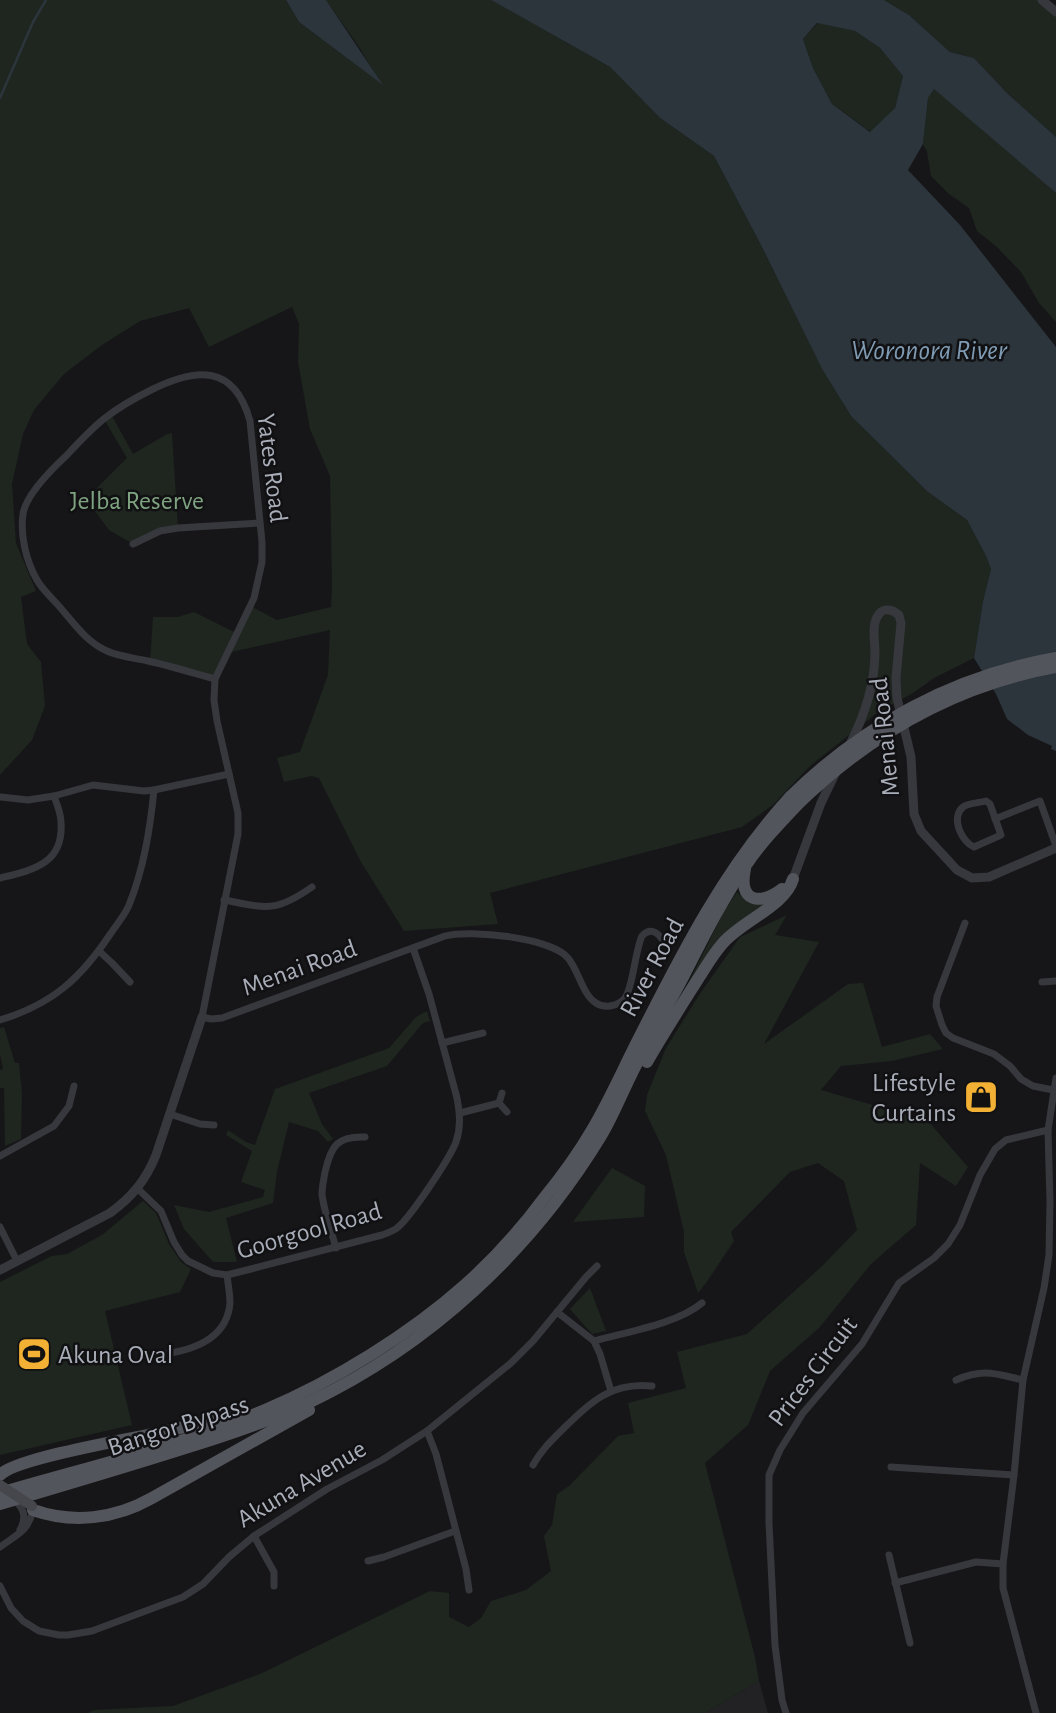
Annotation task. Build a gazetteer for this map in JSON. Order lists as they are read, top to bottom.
{
  "streets": {
    "main road": ["River Road", "Bangor Bypass"],
    "street": [
      "Yates Road",
      "Menai Road",
      "Goorgool Road",
      "Prices Circuit",
      "Akuna Avenue"
    ]
  },
  "crossings": [
    ["Yates Road", "Menai Road"],
    ["Menai Road", "Goorgool Road"],
    ["River Road", "Bangor Bypass"]
  ],
  "water": ["Woronora River"],
  "parks": ["Jelba Reserve"],
  "places": {
    "shop": ["Lifestyle Curtains"],
    "sports": ["Akuna Oval"]
  }
}
